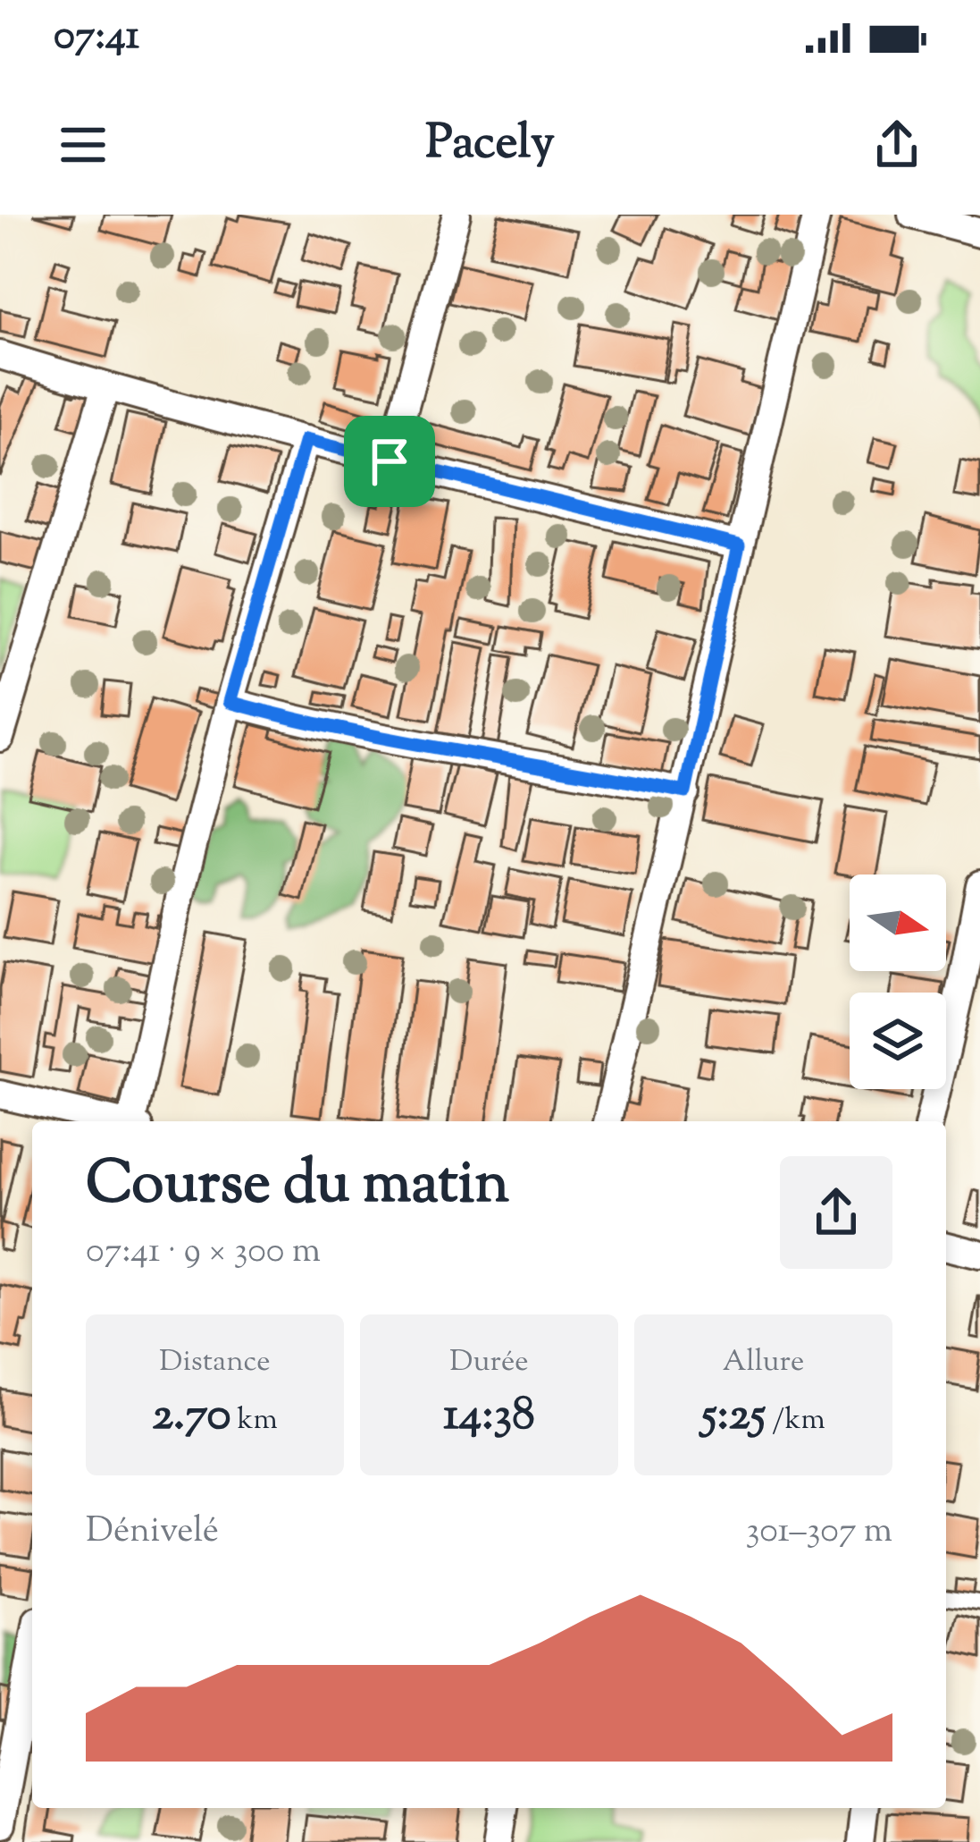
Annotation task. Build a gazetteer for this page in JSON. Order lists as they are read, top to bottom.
{
  "north": "right",
  "page": {
    "status": "07:41",
    "header": "Pacely",
    "heading": ["Course du matin", "07:41 · 9 × 300 m"],
    "stats": [
      ["Distance", "2.70 km"],
      ["Durée", "14:38"],
      ["Allure", "5:25 /km"]
    ],
    "chart": ["Dénivelé", "301–307 m"]
  }
}
